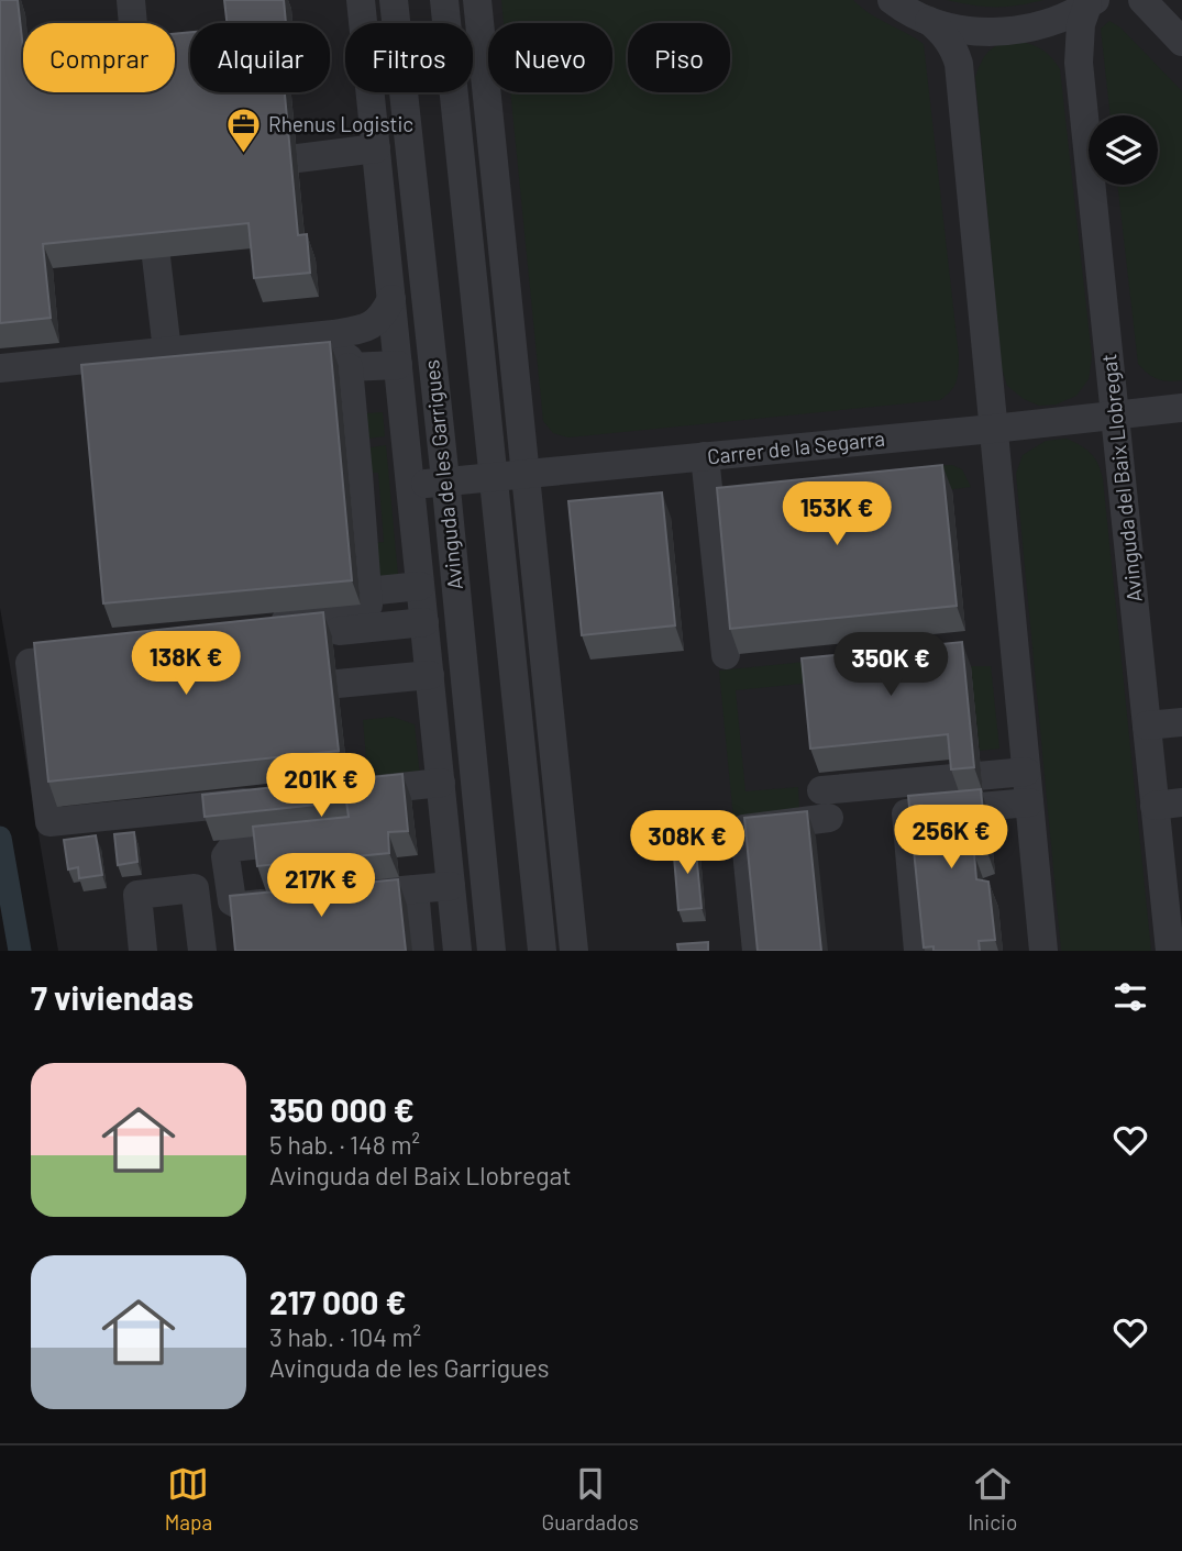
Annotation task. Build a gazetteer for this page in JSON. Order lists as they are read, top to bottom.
{
  "streets": {
    "street": ["Carrer de la Segarra", "Avinguda de les Garrigues", "Avinguda del Baix Llobregat"]
  },
  "crossings": [
    ["Carrer de la Segarra", "Avinguda de les Garrigues"],
    ["Carrer de la Segarra", "Avinguda del Baix Llobregat"]
  ],
  "places": {
    "office": ["Rhenus Logistic"]
  },
  "page": {
    "chip": [
      "Comprar",
      "Alquilar",
      "Filtros",
      "Nuevo",
      "Piso"
    ],
    "price": [
      "153K €",
      "138K €",
      "350K €",
      "201K €",
      "256K €",
      "308K €",
      "217K €"
    ],
    "heading": "7 viviendas",
    "list": [
      {
        "name": "350 000 €",
        "note": "5 hab. · 148 m² · Avinguda del Baix Llobregat"
      },
      {
        "name": "217 000 €",
        "note": "3 hab. · 104 m² · Avinguda de les Garrigues"
      }
    ],
    "tabs": ["Mapa", "Guardados", "Inicio"]
  }
}
